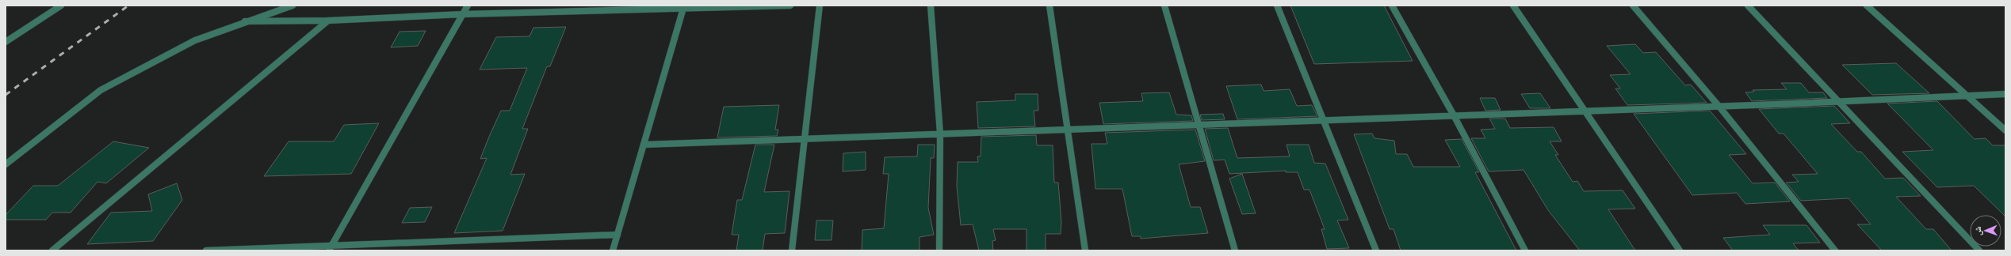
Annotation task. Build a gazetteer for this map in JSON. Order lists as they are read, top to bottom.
{
  "north": "left"
}
